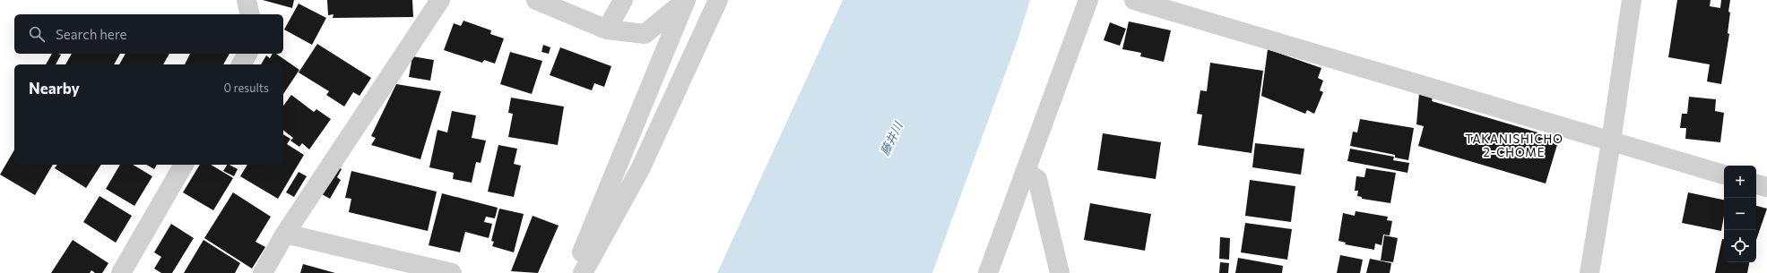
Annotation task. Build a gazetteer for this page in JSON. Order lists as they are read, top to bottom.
{
  "districts": ["TAKANISHICHO 2-CHOME"],
  "water": ["藤井川"],
  "page": {
    "search": "Search here",
    "heading": ["Nearby", "0 results"],
    "map_buttons": ["+", "−"]
  }
}
